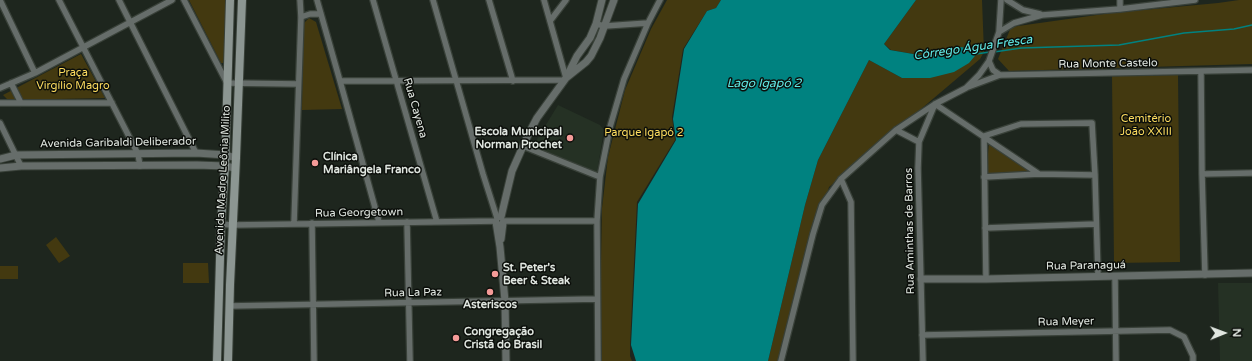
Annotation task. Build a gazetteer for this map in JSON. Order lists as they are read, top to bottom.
{
  "streets": {
    "main road": ["Avenida Madre Leônia Milito"],
    "street": [
      "Rua Monte Castelo",
      "Rua Cayena",
      "Avenida Garibaldi Deliberador",
      "Rua Georgetown",
      "Rua Aminthas de Barros",
      "Rua Paranaguá",
      "Rua La Paz",
      "Rua Meyer"
    ]
  },
  "crossings": [
    ["Rua Cayena", "Rua Georgetown"],
    ["Avenida Garibaldi Deliberador", "Avenida Madre Leônia Milito"],
    ["Avenida Madre Leônia Milito", "Rua Georgetown"],
    ["Avenida Madre Leônia Milito", "Rua La Paz"],
    ["Rua Aminthas de Barros", "Rua Paranaguá"],
    ["Rua Aminthas de Barros", "Rua Meyer"]
  ],
  "water": ["Córrego Água Fresca", "Lago Igapó 2"],
  "parks": ["Praça Virgílio Magro", "Cemitério João XXIII", "Parque Igapó 2"],
  "places": [
    "Escola Municipal Norman Prochet",
    "Clínica Mariângela Franco",
    "St. Peter's Beer & Steak",
    "Asteriscos",
    "Congregação Cristã do Brasil"
  ],
  "north": "right"
}
